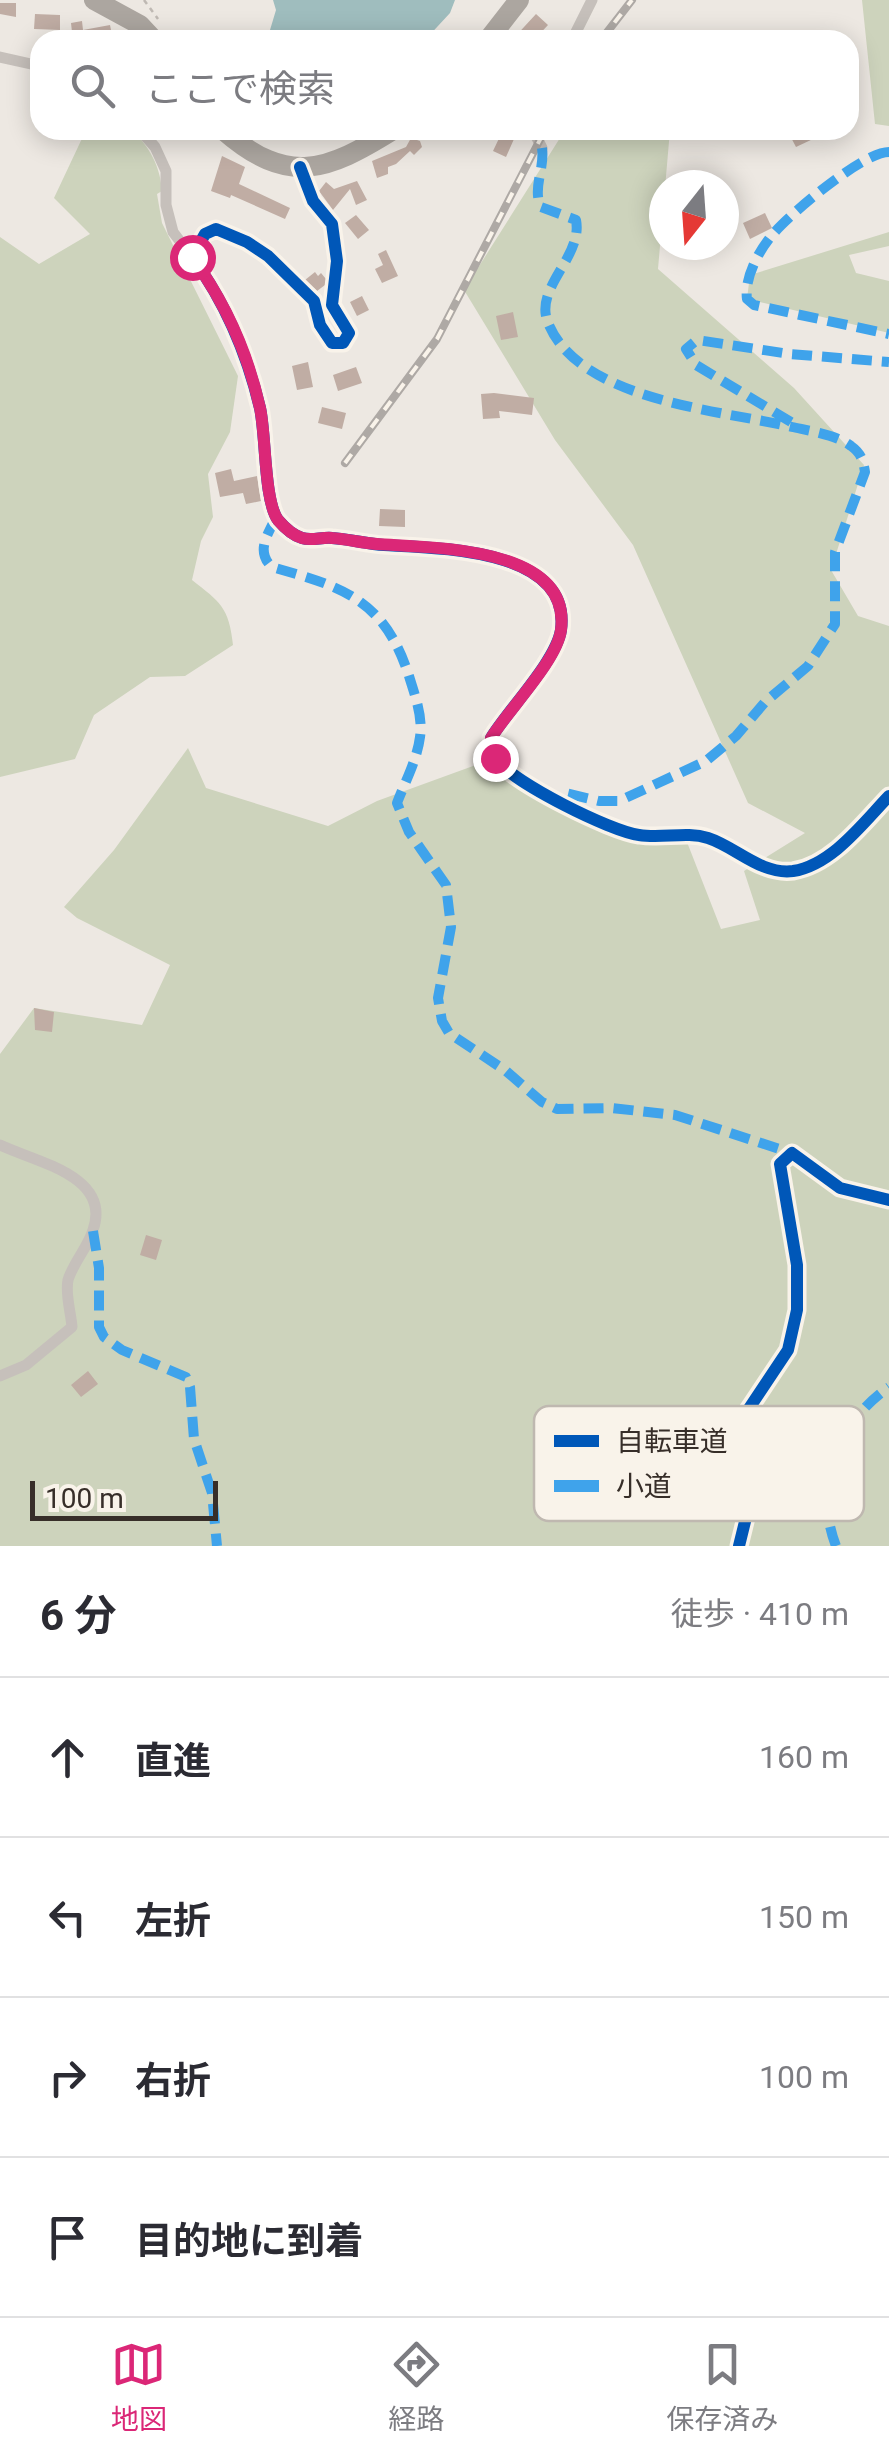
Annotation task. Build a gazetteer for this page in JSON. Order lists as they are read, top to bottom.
{
  "legend": ["自転車道", "小道"],
  "scale_bar": "100 m",
  "north": "bottom",
  "page": {
    "search": "ここで検索",
    "scale": "100 m",
    "heading": ["6 分", "徒歩 · 410 m"],
    "list": [
      ["直進", "160 m"],
      ["左折", "150 m"],
      ["右折", "100 m"],
      "目的地に到着"
    ],
    "nav": ["地図", "経路", "保存済み"]
  }
}
